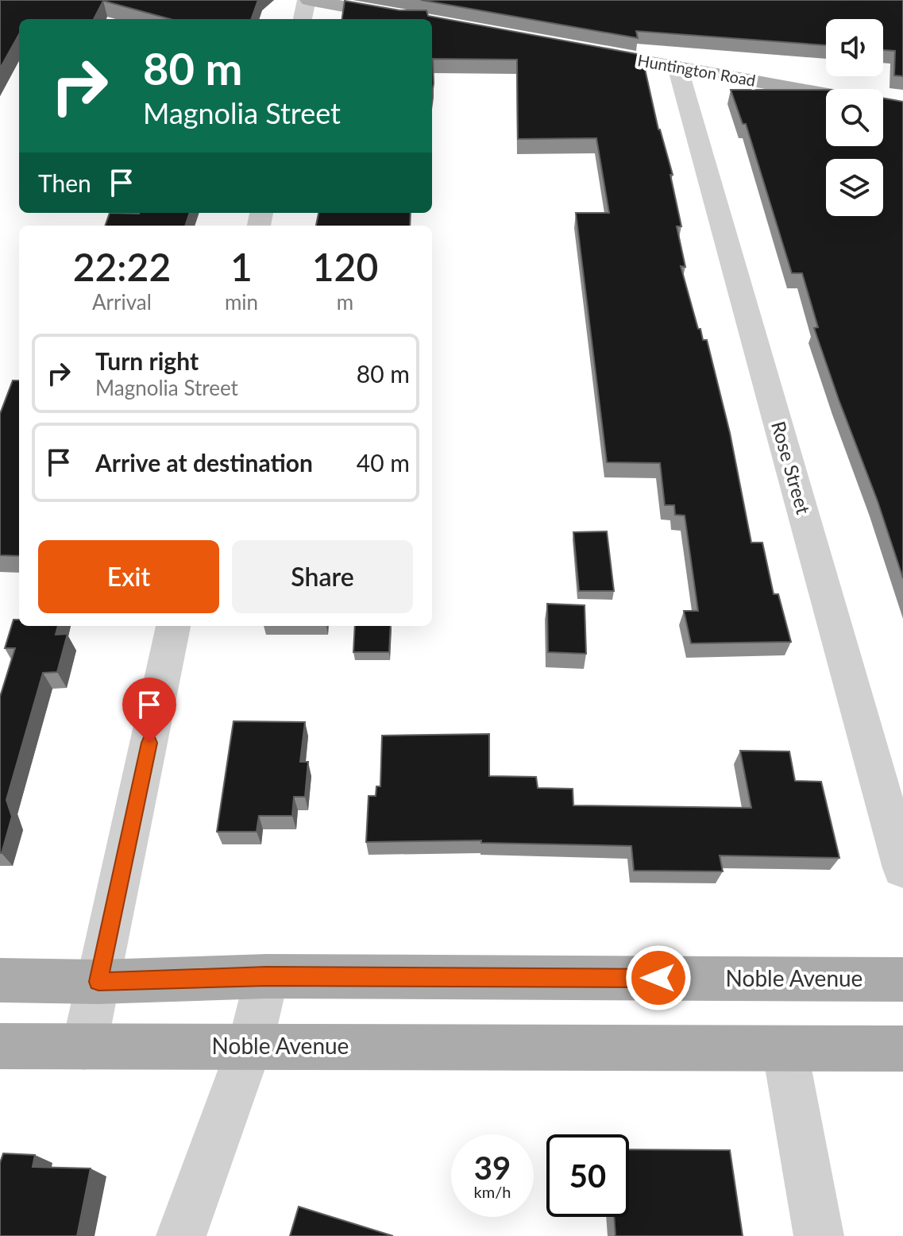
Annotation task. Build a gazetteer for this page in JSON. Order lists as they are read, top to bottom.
{
  "streets": {
    "main road": ["Huntington Road", "Noble Avenue"],
    "street": ["Rose Street"]
  },
  "crossings": [
    ["Huntington Road", "Rose Street"]
  ],
  "page": {
    "turn": ["80 m", "Magnolia Street"],
    "then": "Then",
    "eta": [
      "22:22",
      "Arrival",
      "1",
      "min",
      "120",
      "m"
    ],
    "list": [
      {
        "name": "Turn right",
        "note": "Magnolia Street",
        "value": "80 m"
      },
      {
        "name": "Arrive at destination",
        "value": "40 m"
      }
    ],
    "buttons": ["Exit", "Share"],
    "speed": "39 km/h",
    "limit": "50"
  }
}
